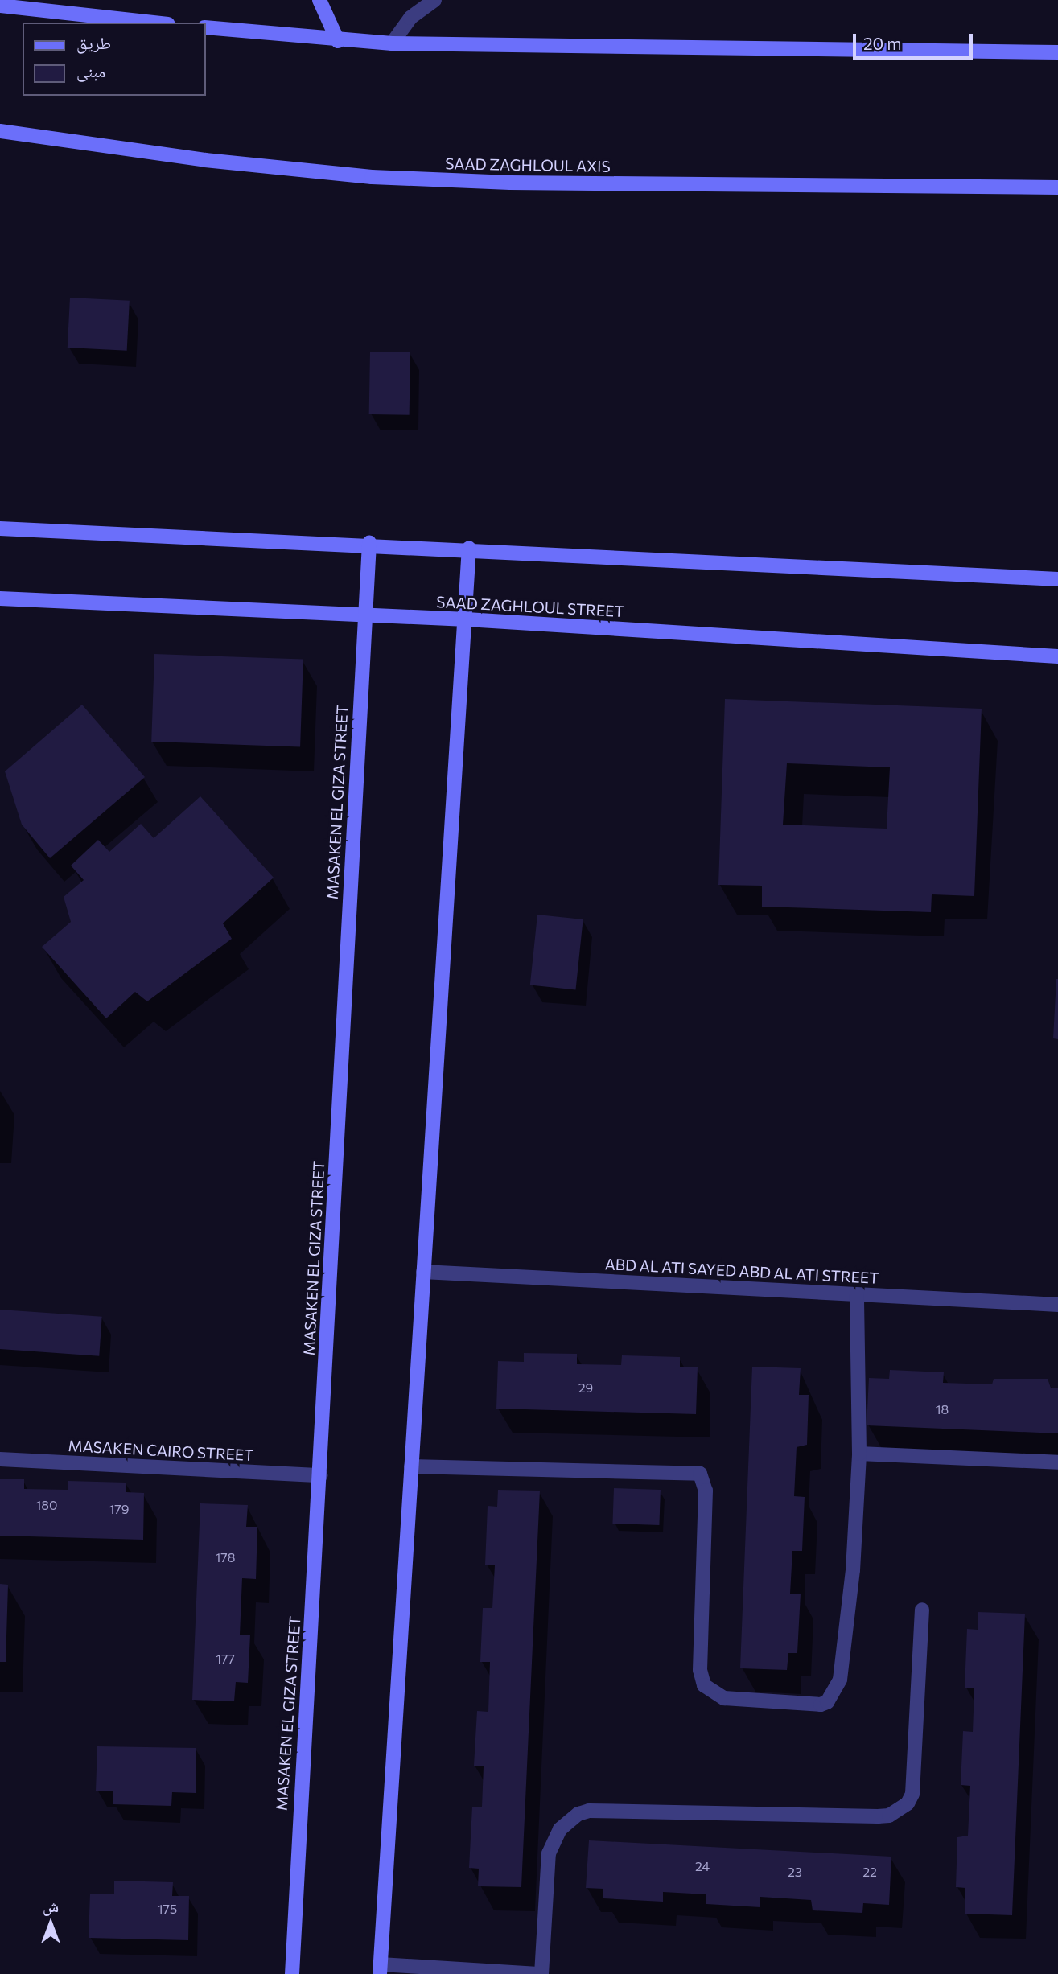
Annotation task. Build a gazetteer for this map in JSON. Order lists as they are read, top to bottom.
{
  "streets": {
    "street": [
      "SAAD ZAGHLOUL AXIS",
      "SAAD ZAGHLOUL STREET",
      "MASAKEN EL GIZA STREET",
      "ABD AL ATI SAYED ABD AL ATI STREET",
      "MASAKEN CAIRO STREET"
    ]
  },
  "crossings": [
    ["SAAD ZAGHLOUL STREET", "MASAKEN EL GIZA STREET"],
    ["MASAKEN EL GIZA STREET", "MASAKEN CAIRO STREET"]
  ],
  "house_numbers": [
    "29",
    "18",
    "180",
    "179",
    "178",
    "177",
    "24",
    "23",
    "22",
    "175"
  ],
  "legend": ["طريق", "مبنى"],
  "scale_bar": "20 m",
  "north": "top"
}
